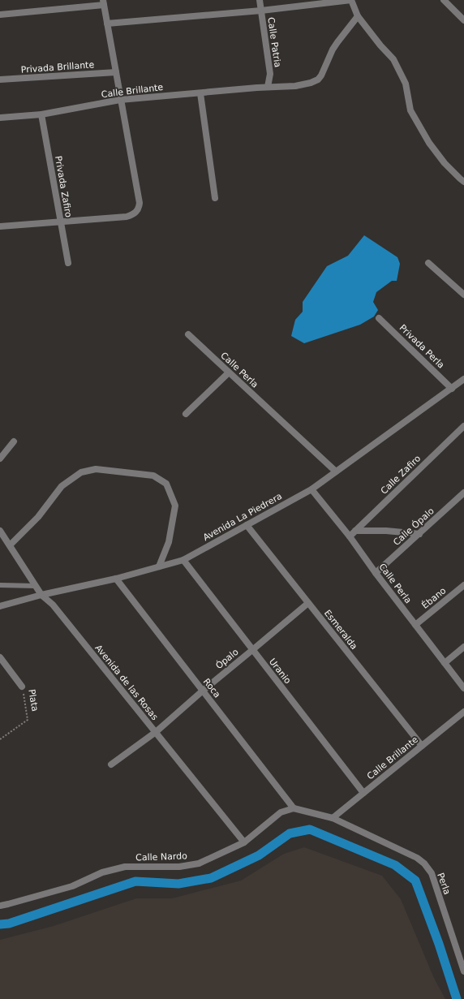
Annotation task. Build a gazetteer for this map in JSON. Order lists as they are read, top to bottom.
{
  "streets": {
    "street": [
      "Calle Patria",
      "Privada Brillante",
      "Calle Brillante",
      "Privada Zafiro",
      "Privada Perla",
      "Calle Perla",
      "Calle Zafiro",
      "Avenida La Piedrera",
      "Calle Ópalo",
      "Ébano",
      "Esmeralda",
      "Ópalo",
      "Uranio",
      "Avenida de las Rosas",
      "Roca",
      "Plata",
      "Calle Nardo",
      "Perla"
    ]
  },
  "crossings": [
    ["Calle Patria", "Calle Brillante"],
    ["Calle Brillante", "Privada Zafiro"],
    ["Calle Brillante", "Esmeralda"],
    ["Calle Brillante", "Uranio"],
    ["Calle Brillante", "Perla"],
    ["Privada Perla", "Avenida La Piedrera"],
    ["Calle Perla", "Calle Zafiro"],
    ["Calle Perla", "Avenida La Piedrera"],
    ["Calle Perla", "Calle Ópalo"],
    ["Calle Perla", "Ébano"],
    ["Avenida La Piedrera", "Esmeralda"],
    ["Avenida La Piedrera", "Uranio"],
    ["Avenida La Piedrera", "Avenida de las Rosas"],
    ["Avenida La Piedrera", "Roca"],
    ["Esmeralda", "Ópalo"],
    ["Ópalo", "Uranio"],
    ["Ópalo", "Avenida de las Rosas"],
    ["Ópalo", "Roca"],
    ["Avenida de las Rosas", "Calle Nardo"],
    ["Roca", "Calle Nardo"]
  ]
}
